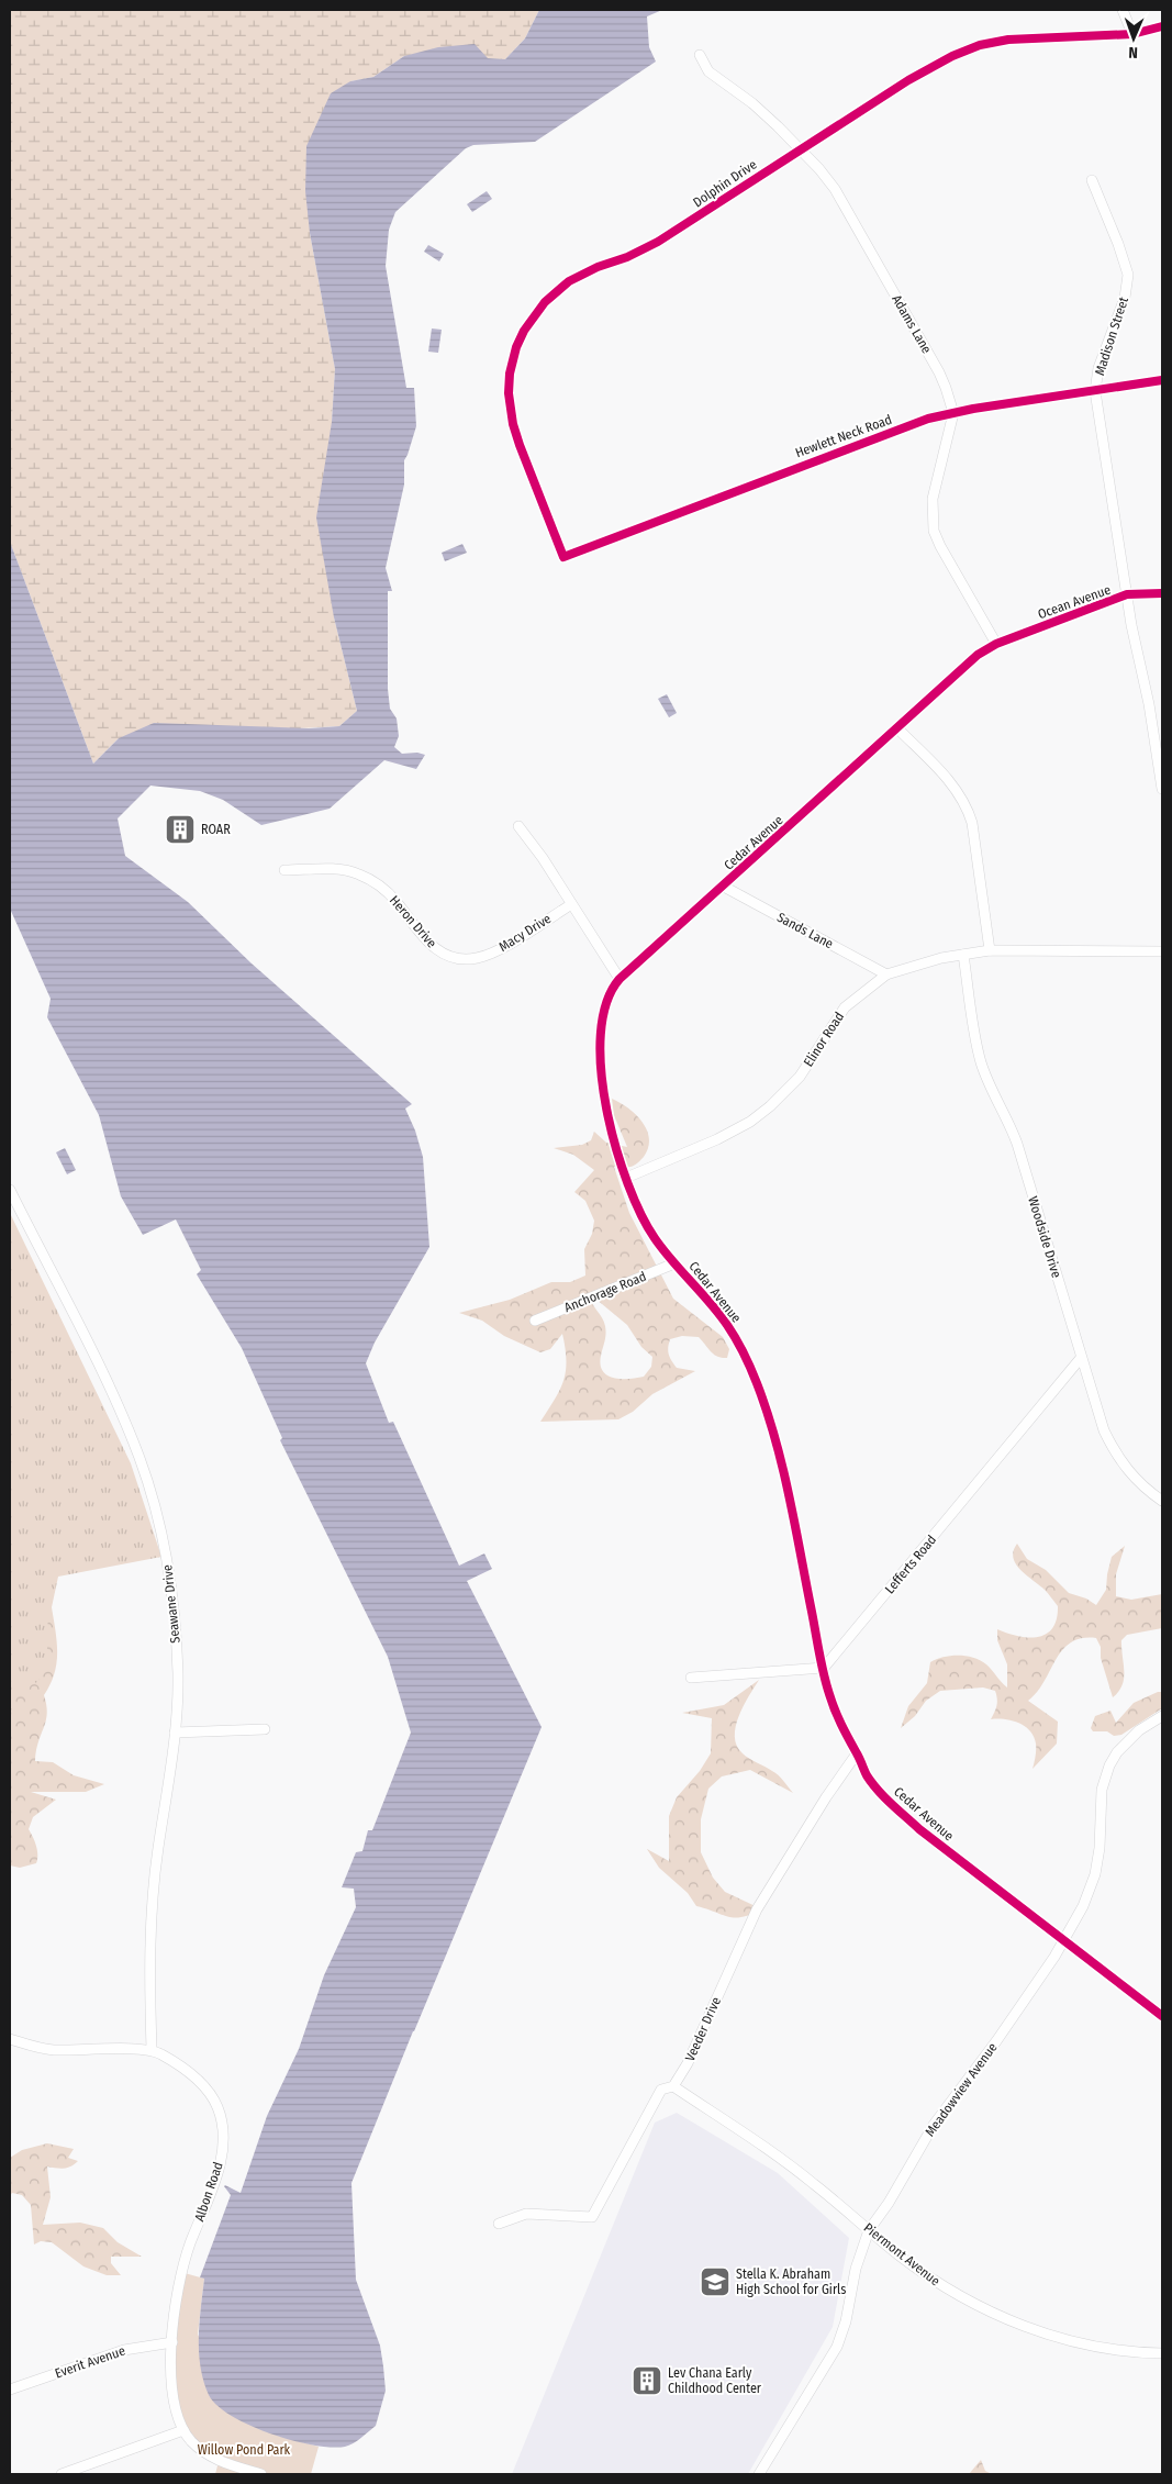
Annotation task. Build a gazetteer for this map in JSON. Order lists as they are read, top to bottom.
{
  "streets": {
    "street": [
      "Dolphin Drive",
      "Adams Lane",
      "Madison Street",
      "Hewlett Neck Road",
      "Ocean Avenue",
      "Cedar Avenue",
      "Heron Drive",
      "Sands Lane",
      "Macy Drive",
      "Elinor Road",
      "Woodside Drive",
      "Anchorage Road",
      "Lefferts Road",
      "Seawane Drive",
      "Veeder Drive",
      "Meadowview Avenue",
      "Albon Road",
      "Piermont Avenue",
      "Everit Avenue"
    ]
  },
  "crossings": [
    ["Dolphin Drive", "Adams Lane"],
    ["Dolphin Drive", "Hewlett Neck Road"],
    ["Adams Lane", "Hewlett Neck Road"],
    ["Madison Street", "Hewlett Neck Road"],
    ["Madison Street", "Ocean Avenue"],
    ["Ocean Avenue", "Cedar Avenue"],
    ["Cedar Avenue", "Sands Lane"],
    ["Cedar Avenue", "Elinor Road"],
    ["Cedar Avenue", "Anchorage Road"],
    ["Cedar Avenue", "Lefferts Road"],
    ["Cedar Avenue", "Veeder Drive"],
    ["Cedar Avenue", "Meadowview Avenue"],
    ["Heron Drive", "Macy Drive"],
    ["Sands Lane", "Elinor Road"],
    ["Elinor Road", "Woodside Drive"],
    ["Woodside Drive", "Lefferts Road"],
    ["Seawane Drive", "Albon Road"],
    ["Veeder Drive", "Piermont Avenue"],
    ["Meadowview Avenue", "Piermont Avenue"],
    ["Albon Road", "Everit Avenue"]
  ],
  "parks": ["Willow Pond Park"],
  "places": {
    "building": ["ROAR", "Lev Chana Early Childhood Center"],
    "school or university": ["Stella K. Abraham High School for Girls"]
  },
  "north": "bottom"
}
